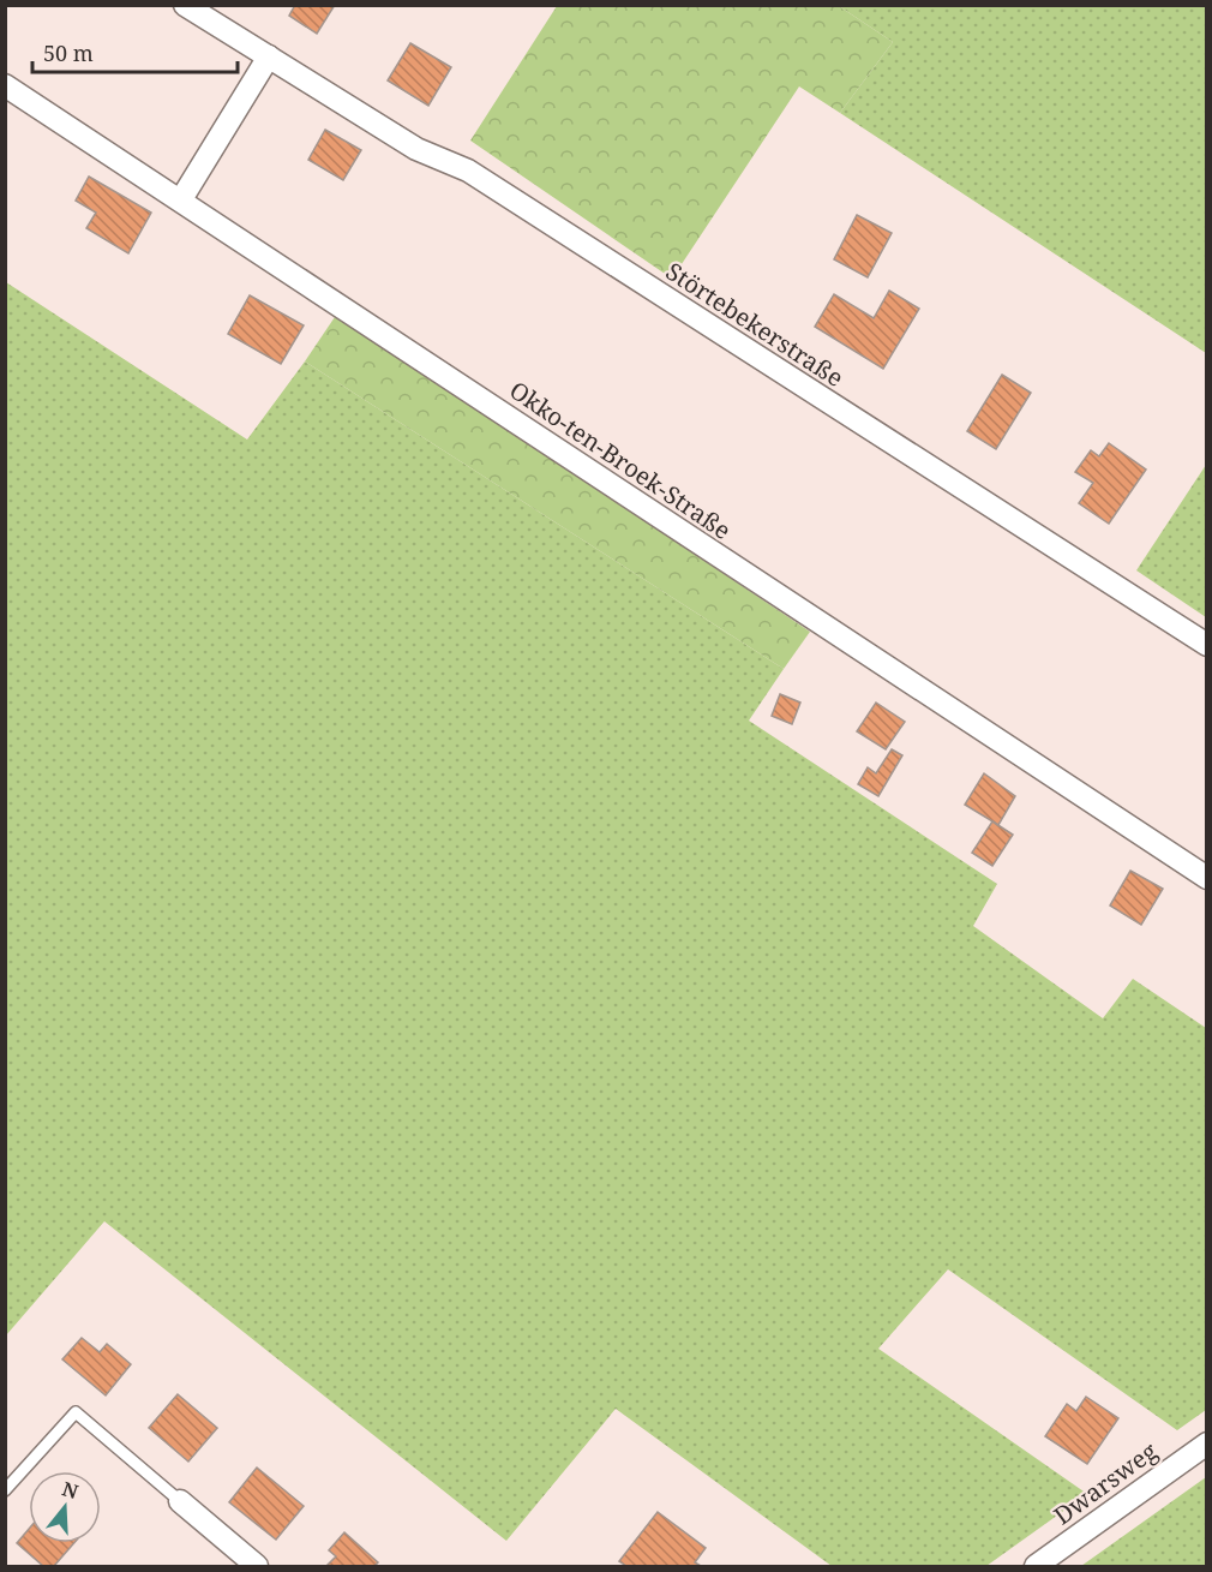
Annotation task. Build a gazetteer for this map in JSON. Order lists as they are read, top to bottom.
{
  "streets": {
    "street": ["Störtebekerstraße", "Okko-ten-Broek-Straße", "Dwarsweg"]
  },
  "scale_bar": "50 m",
  "north": "top"
}
